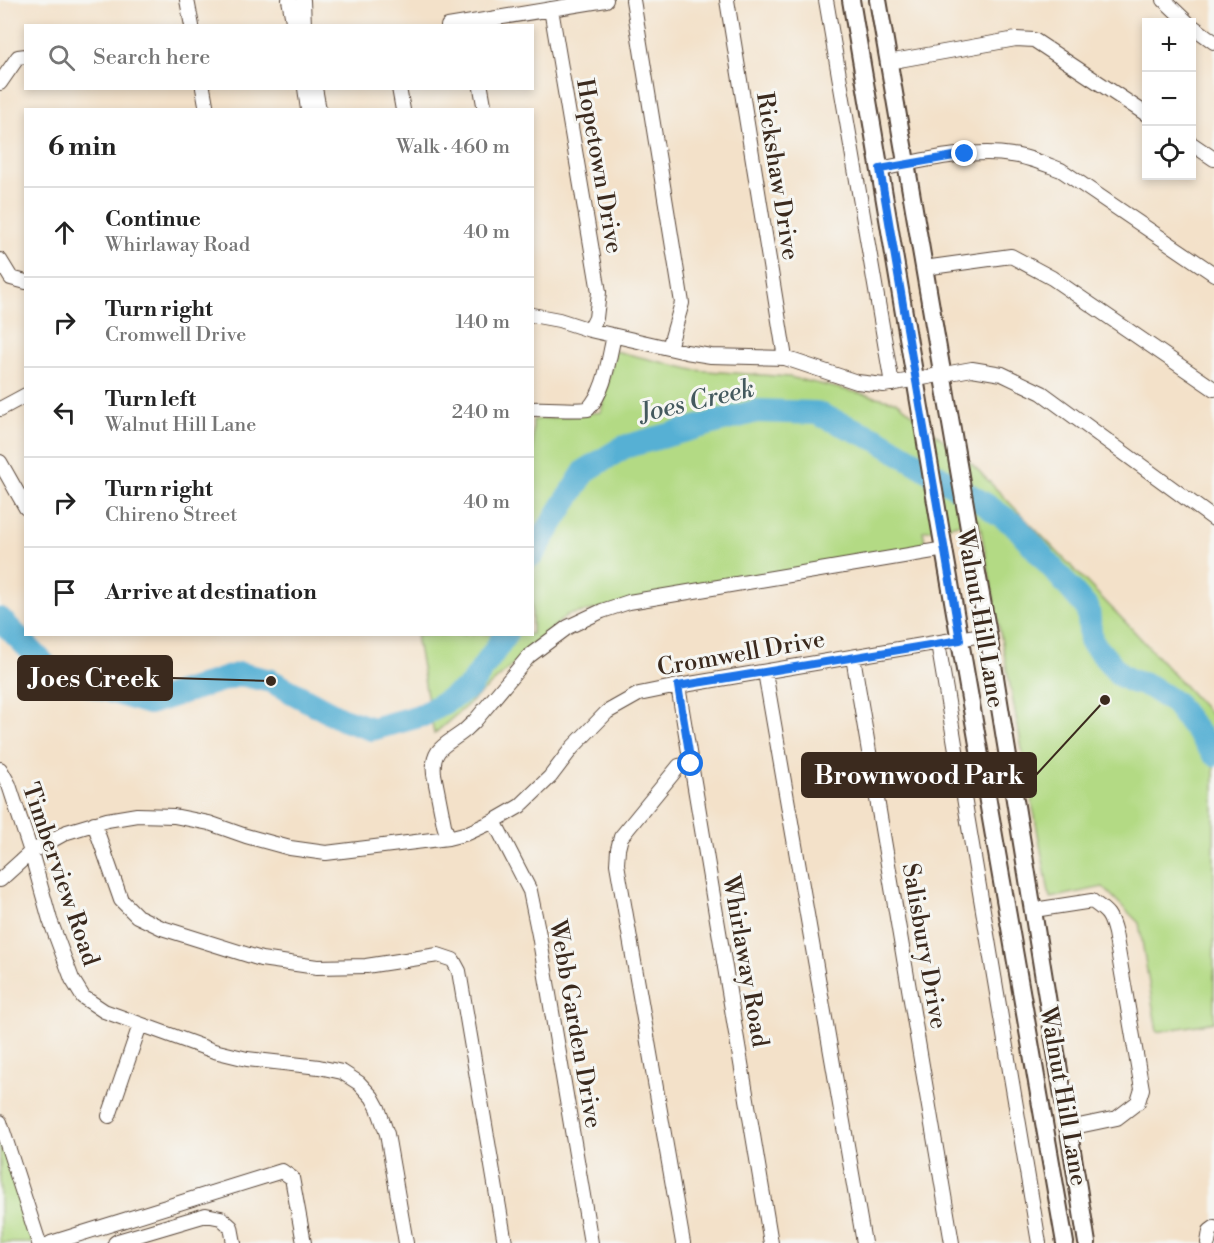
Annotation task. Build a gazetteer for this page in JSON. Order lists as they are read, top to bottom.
{
  "streets": {
    "main road": ["Walnut Hill Lane"],
    "street": [
      "Hopetown Drive",
      "Rickshaw Drive",
      "Cromwell Drive",
      "Timberview Road",
      "Salisbury Drive",
      "Whirlaway Road",
      "Webb Garden Drive"
    ]
  },
  "crossings": [
    ["Walnut Hill Lane", "Cromwell Drive"],
    ["Cromwell Drive", "Timberview Road"],
    ["Cromwell Drive", "Salisbury Drive"],
    ["Cromwell Drive", "Whirlaway Road"],
    ["Cromwell Drive", "Webb Garden Drive"]
  ],
  "water": ["Joes Creek"],
  "places": ["Joes Creek", "Brownwood Park"],
  "page": {
    "map_buttons": ["+", "−"],
    "search": "Search here",
    "heading": ["6 min", "Walk · 460 m"],
    "list": [
      ["Continue", "Whirlaway Road", "40 m"],
      ["Turn right", "Cromwell Drive", "140 m"],
      ["Turn left", "Walnut Hill Lane", "240 m"],
      ["Turn right", "Chireno Street", "40 m"],
      "Arrive at destination"
    ]
  }
}
